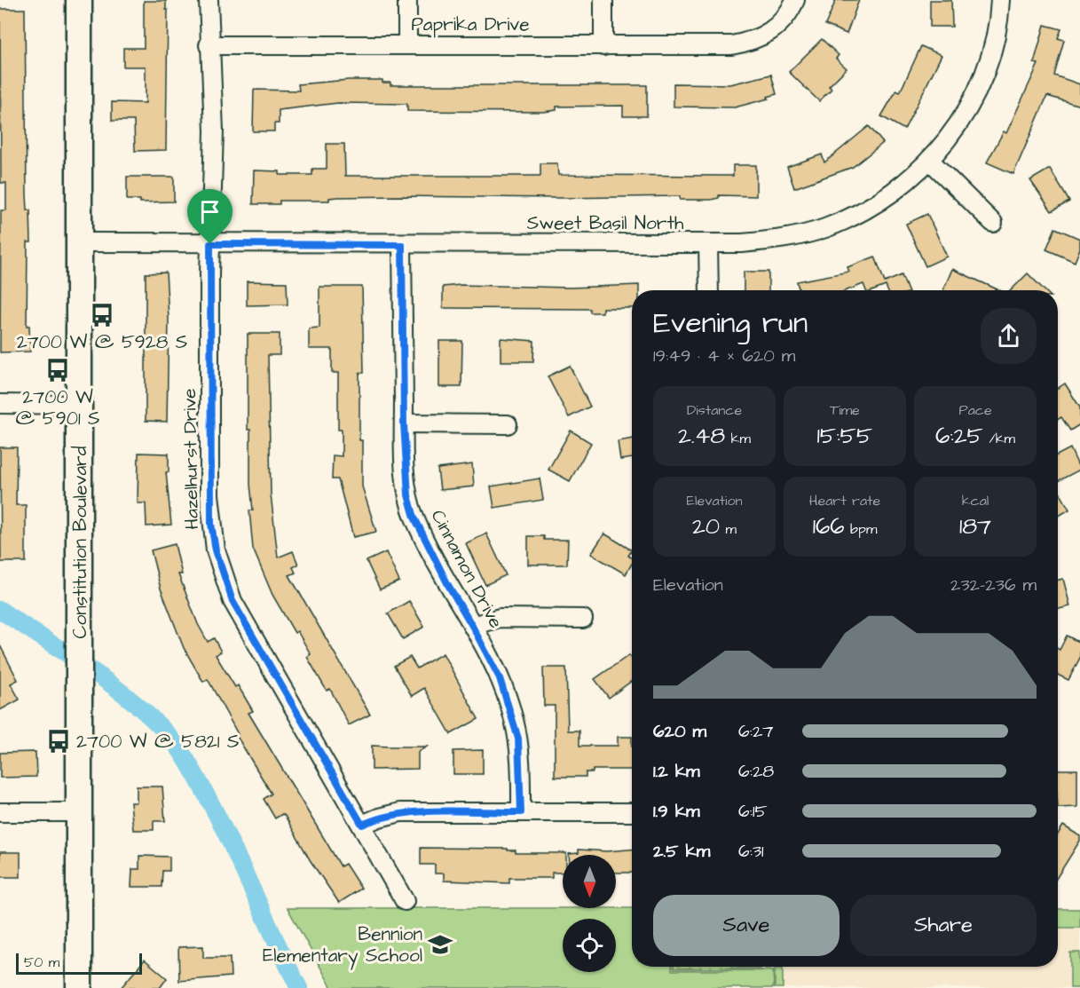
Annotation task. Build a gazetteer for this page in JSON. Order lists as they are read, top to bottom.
{
  "streets": {
    "main road": ["Constitution Boulevard"],
    "street": [
      "Paprika Drive",
      "Sweet Basil North",
      "Hazelhurst Drive",
      "Cinnamon Drive"
    ]
  },
  "crossings": [
    ["Paprika Drive", "Hazelhurst Drive"],
    ["Sweet Basil North", "Hazelhurst Drive"],
    ["Sweet Basil North", "Constitution Boulevard"],
    ["Sweet Basil North", "Cinnamon Drive"]
  ],
  "places": {
    "bus stop": ["2700 W @ 5928 S", "2700 W @ 5901 S", "2700 W @ 5821 S"],
    "school or university": ["Bennion Elementary School"]
  },
  "scale_bar": "50 m",
  "north": "bottom",
  "page": {
    "heading": ["Evening run", "19:49 · 4 × 620 m"],
    "stats": [
      ["Distance", "2.48 km"],
      ["Time", "15:55"],
      ["Pace", "6:25 /km"],
      ["Elevation", "20 m"],
      ["Heart rate", "166 bpm"],
      ["kcal", "187"]
    ],
    "chart": ["Elevation", "232–236 m"],
    "list": [
      {
        "name": "620 m",
        "note": "6:27"
      },
      {
        "name": "1.2 km",
        "note": "6:28"
      },
      {
        "name": "1.9 km",
        "note": "6:15"
      },
      {
        "name": "2.5 km",
        "note": "6:31"
      }
    ],
    "buttons": ["Save", "Share"],
    "scale": "50 m"
  }
}
